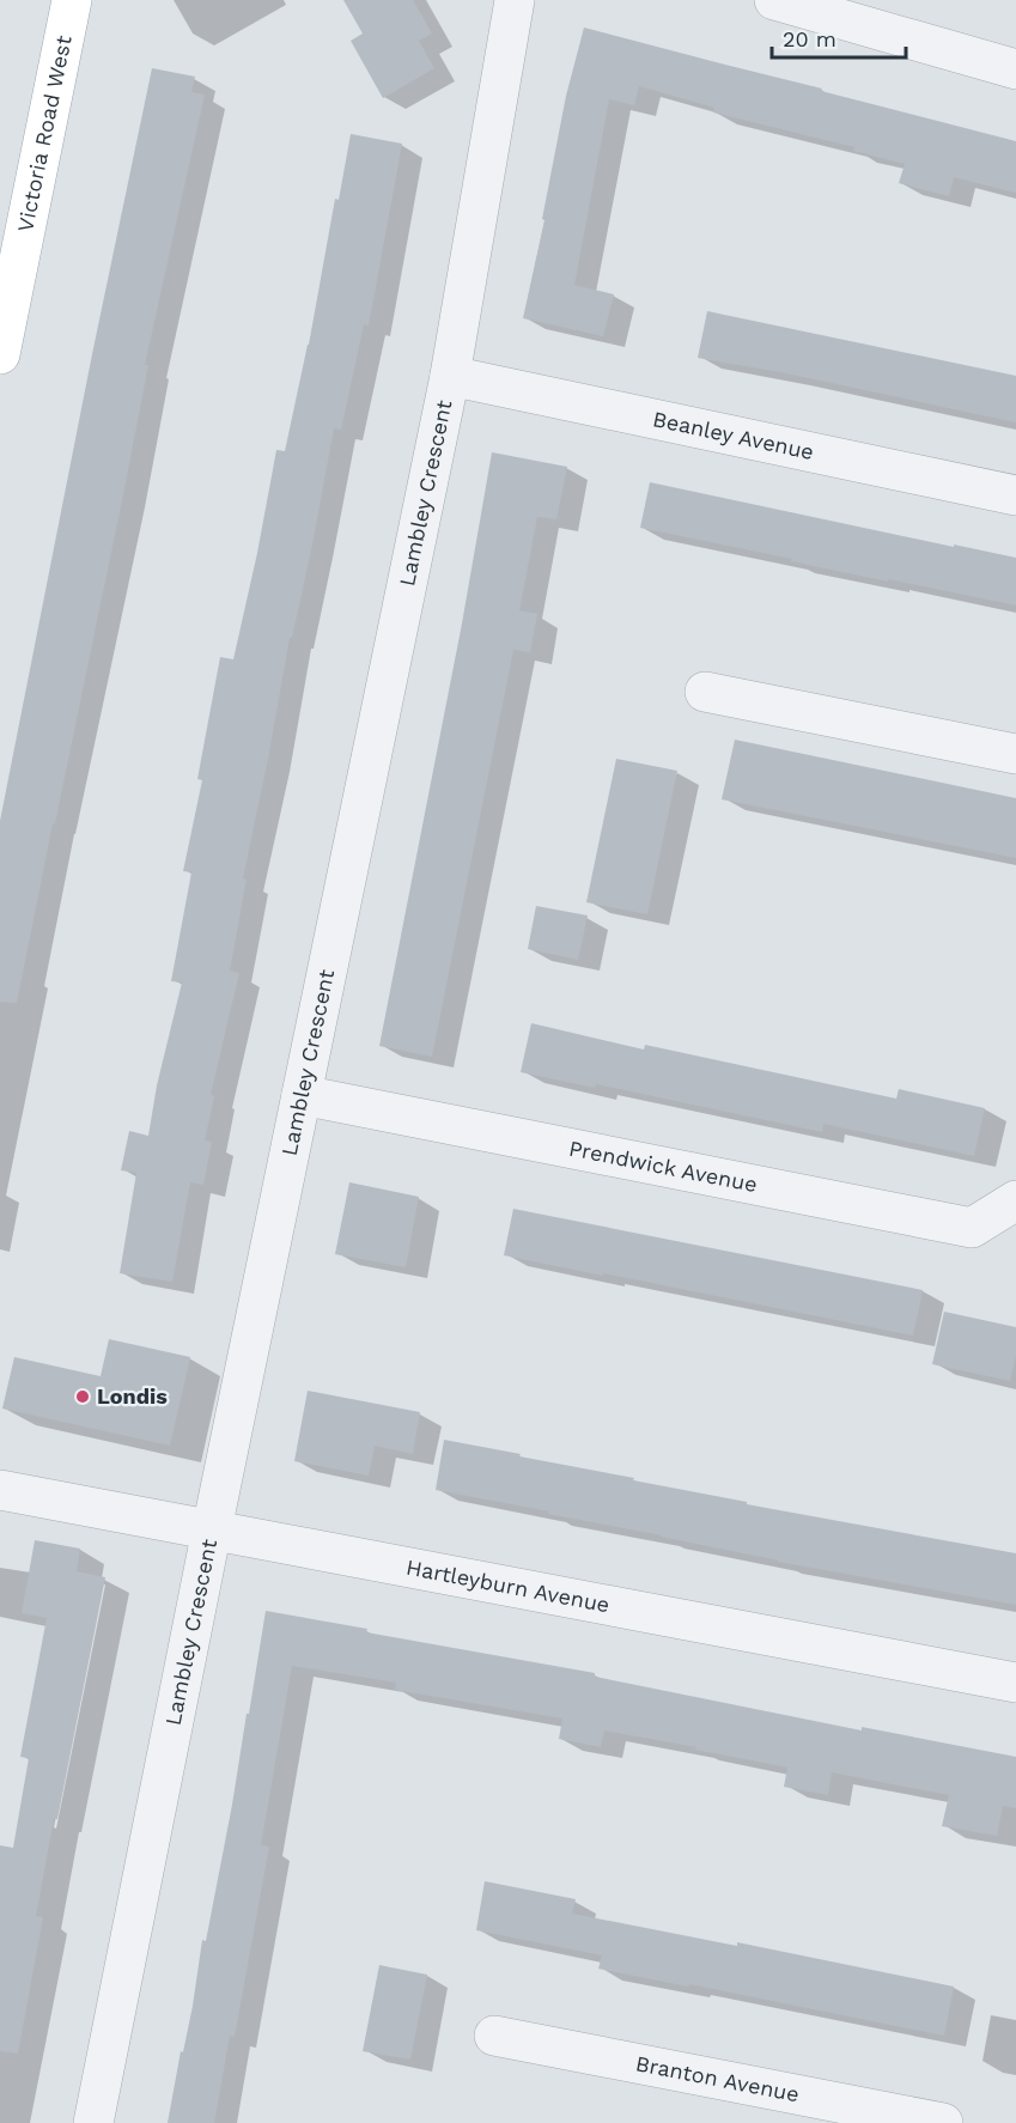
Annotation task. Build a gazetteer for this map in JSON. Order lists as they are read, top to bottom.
{
  "streets": {
    "main road": ["Victoria Road West"],
    "street": [
      "Beanley Avenue",
      "Lambley Crescent",
      "Prendwick Avenue",
      "Hartleyburn Avenue",
      "Branton Avenue"
    ]
  },
  "crossings": [
    ["Beanley Avenue", "Lambley Crescent"],
    ["Lambley Crescent", "Prendwick Avenue"],
    ["Lambley Crescent", "Hartleyburn Avenue"]
  ],
  "places": ["Londis"],
  "scale_bar": "20 m"
}
